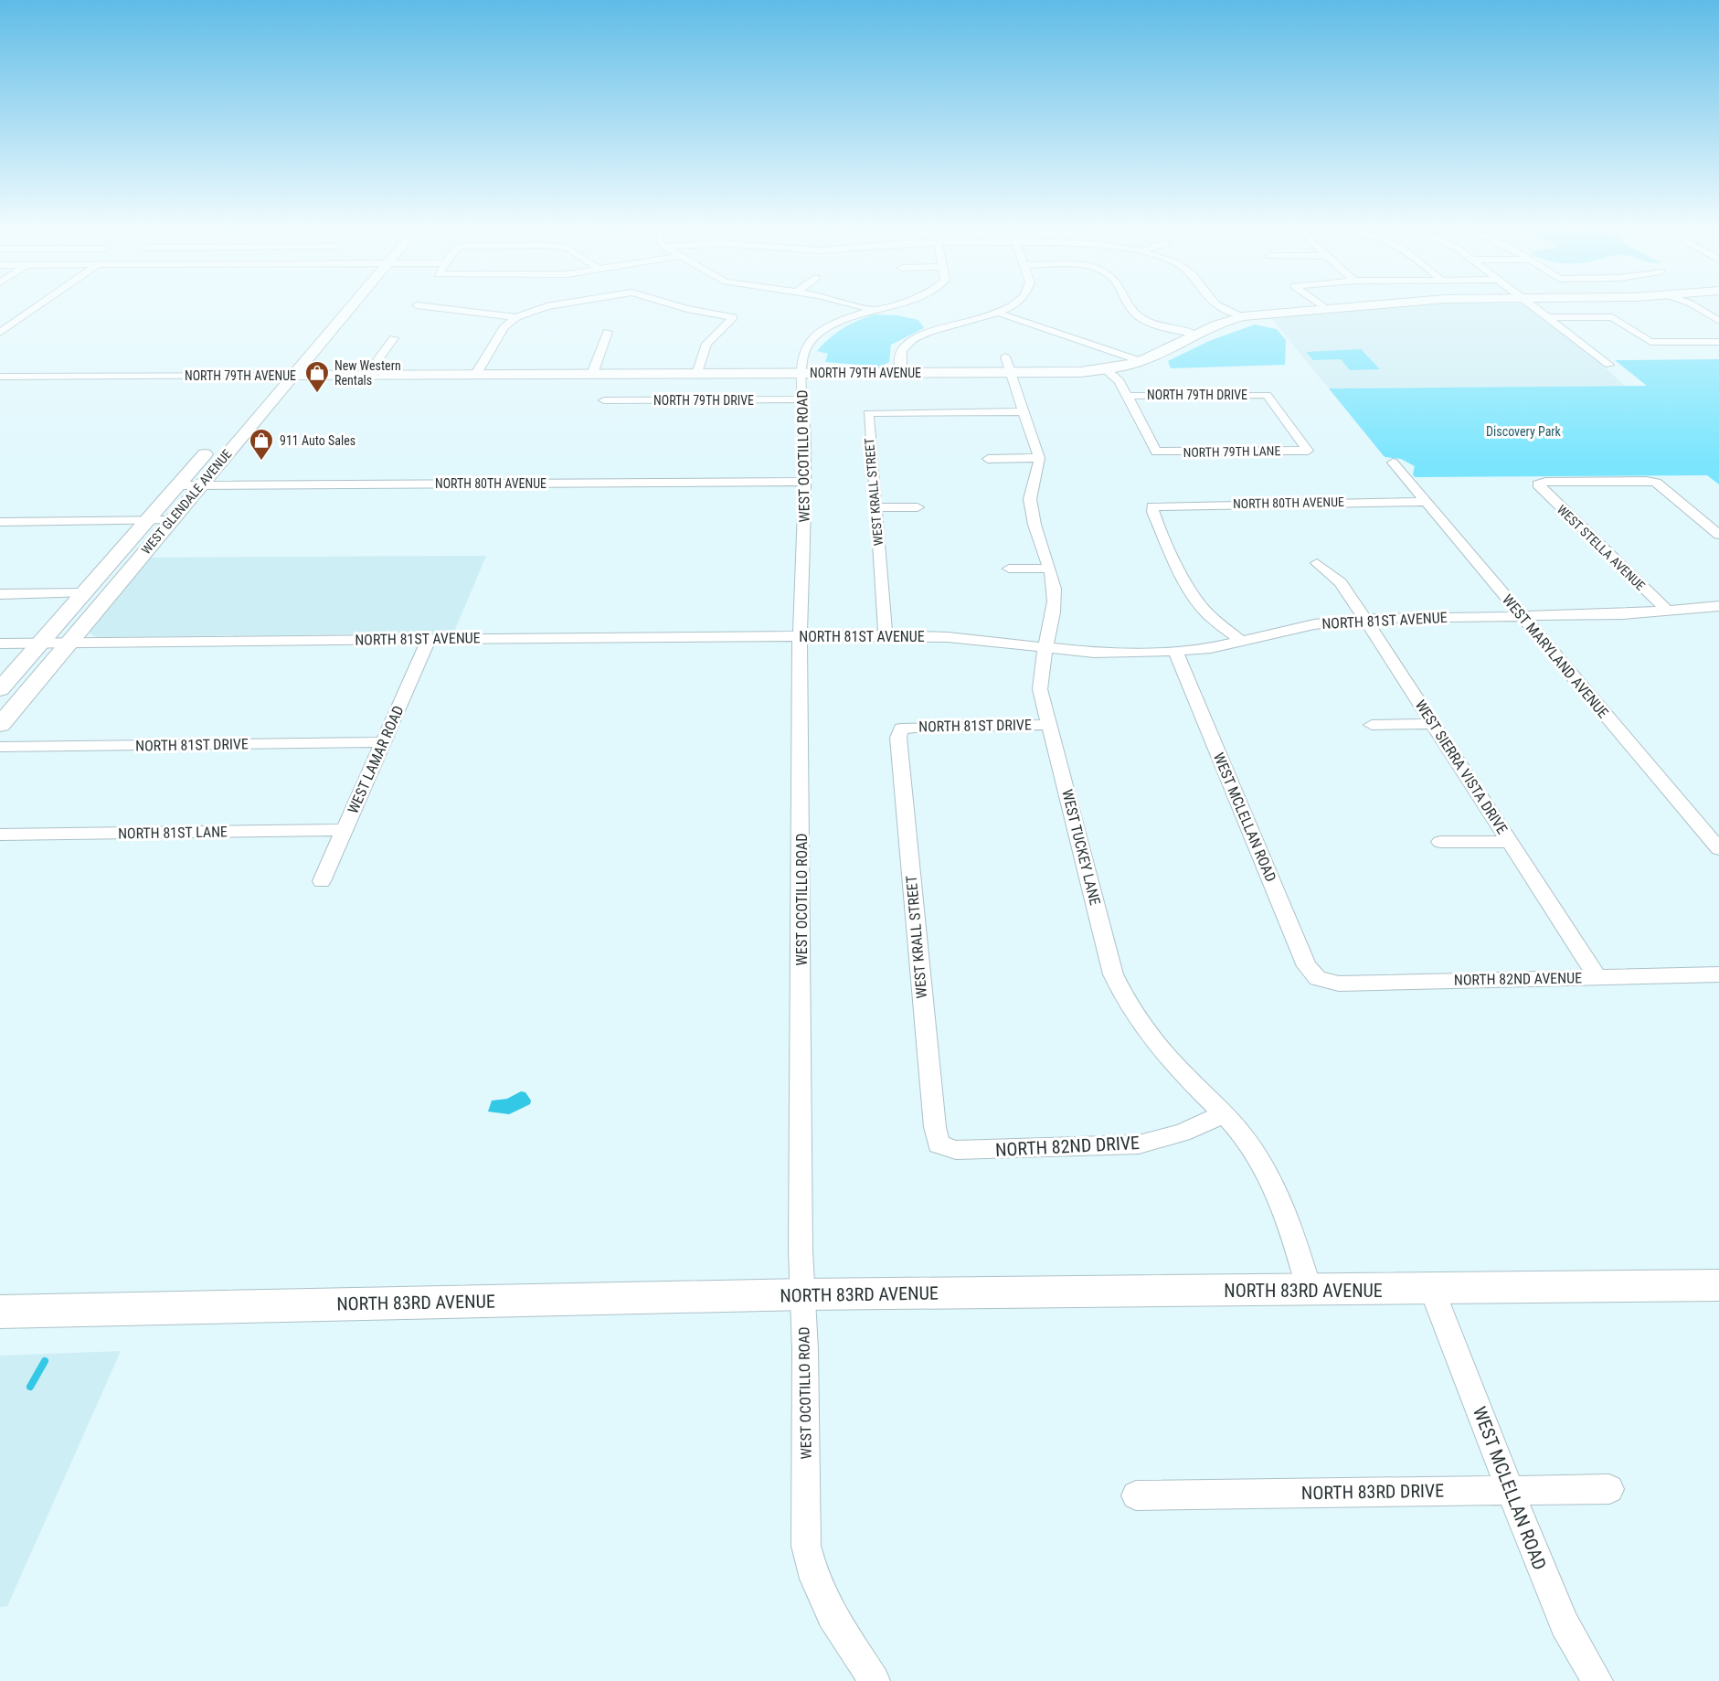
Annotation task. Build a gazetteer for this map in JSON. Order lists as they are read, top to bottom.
{
  "streets": {
    "main road": ["NORTH 79TH AVENUE", "WEST GLENDALE AVENUE", "NORTH 83RD AVENUE"],
    "street": [
      "NORTH 79TH DRIVE",
      "NORTH 79TH LANE",
      "WEST OCOTILLO ROAD",
      "NORTH 80TH AVENUE",
      "WEST KRALL STREET",
      "WEST STELLA AVENUE",
      "NORTH 81ST AVENUE",
      "WEST MARYLAND AVENUE",
      "NORTH 81ST DRIVE",
      "WEST LAMAR ROAD",
      "WEST SIERRA VISTA DRIVE",
      "WEST MCLELLAN ROAD",
      "NORTH 81ST LANE",
      "WEST TUCKEY LANE",
      "NORTH 82ND AVENUE",
      "NORTH 82ND DRIVE",
      "NORTH 83RD DRIVE"
    ]
  },
  "crossings": [
    ["NORTH 79TH AVENUE", "WEST OCOTILLO ROAD"],
    ["NORTH 79TH AVENUE", "WEST GLENDALE AVENUE"],
    ["NORTH 79TH AVENUE", "WEST TUCKEY LANE"],
    ["NORTH 79TH DRIVE", "NORTH 79TH LANE"],
    ["NORTH 79TH DRIVE", "WEST OCOTILLO ROAD"],
    ["WEST OCOTILLO ROAD", "NORTH 80TH AVENUE"],
    ["WEST OCOTILLO ROAD", "NORTH 81ST AVENUE"],
    ["WEST OCOTILLO ROAD", "NORTH 83RD AVENUE"],
    ["NORTH 80TH AVENUE", "WEST GLENDALE AVENUE"],
    ["NORTH 80TH AVENUE", "NORTH 81ST AVENUE"],
    ["NORTH 80TH AVENUE", "WEST MARYLAND AVENUE"],
    ["WEST KRALL STREET", "NORTH 81ST AVENUE"],
    ["WEST KRALL STREET", "NORTH 81ST DRIVE"],
    ["WEST KRALL STREET", "WEST TUCKEY LANE"],
    ["WEST KRALL STREET", "NORTH 82ND DRIVE"],
    ["WEST GLENDALE AVENUE", "NORTH 81ST AVENUE"],
    ["WEST STELLA AVENUE", "NORTH 81ST AVENUE"],
    ["NORTH 81ST AVENUE", "WEST MARYLAND AVENUE"],
    ["NORTH 81ST AVENUE", "WEST LAMAR ROAD"],
    ["NORTH 81ST AVENUE", "WEST SIERRA VISTA DRIVE"],
    ["NORTH 81ST AVENUE", "WEST MCLELLAN ROAD"],
    ["NORTH 81ST AVENUE", "WEST TUCKEY LANE"],
    ["NORTH 81ST DRIVE", "WEST LAMAR ROAD"],
    ["NORTH 81ST DRIVE", "WEST TUCKEY LANE"],
    ["WEST LAMAR ROAD", "NORTH 81ST LANE"],
    ["WEST SIERRA VISTA DRIVE", "NORTH 82ND AVENUE"],
    ["WEST MCLELLAN ROAD", "NORTH 82ND AVENUE"],
    ["WEST MCLELLAN ROAD", "NORTH 83RD AVENUE"],
    ["WEST MCLELLAN ROAD", "NORTH 83RD DRIVE"],
    ["WEST TUCKEY LANE", "NORTH 82ND DRIVE"],
    ["WEST TUCKEY LANE", "NORTH 83RD AVENUE"]
  ],
  "parks": ["Discovery Park"],
  "places": {
    "shop": ["New Western Rentals", "911 Auto Sales"]
  }
}
